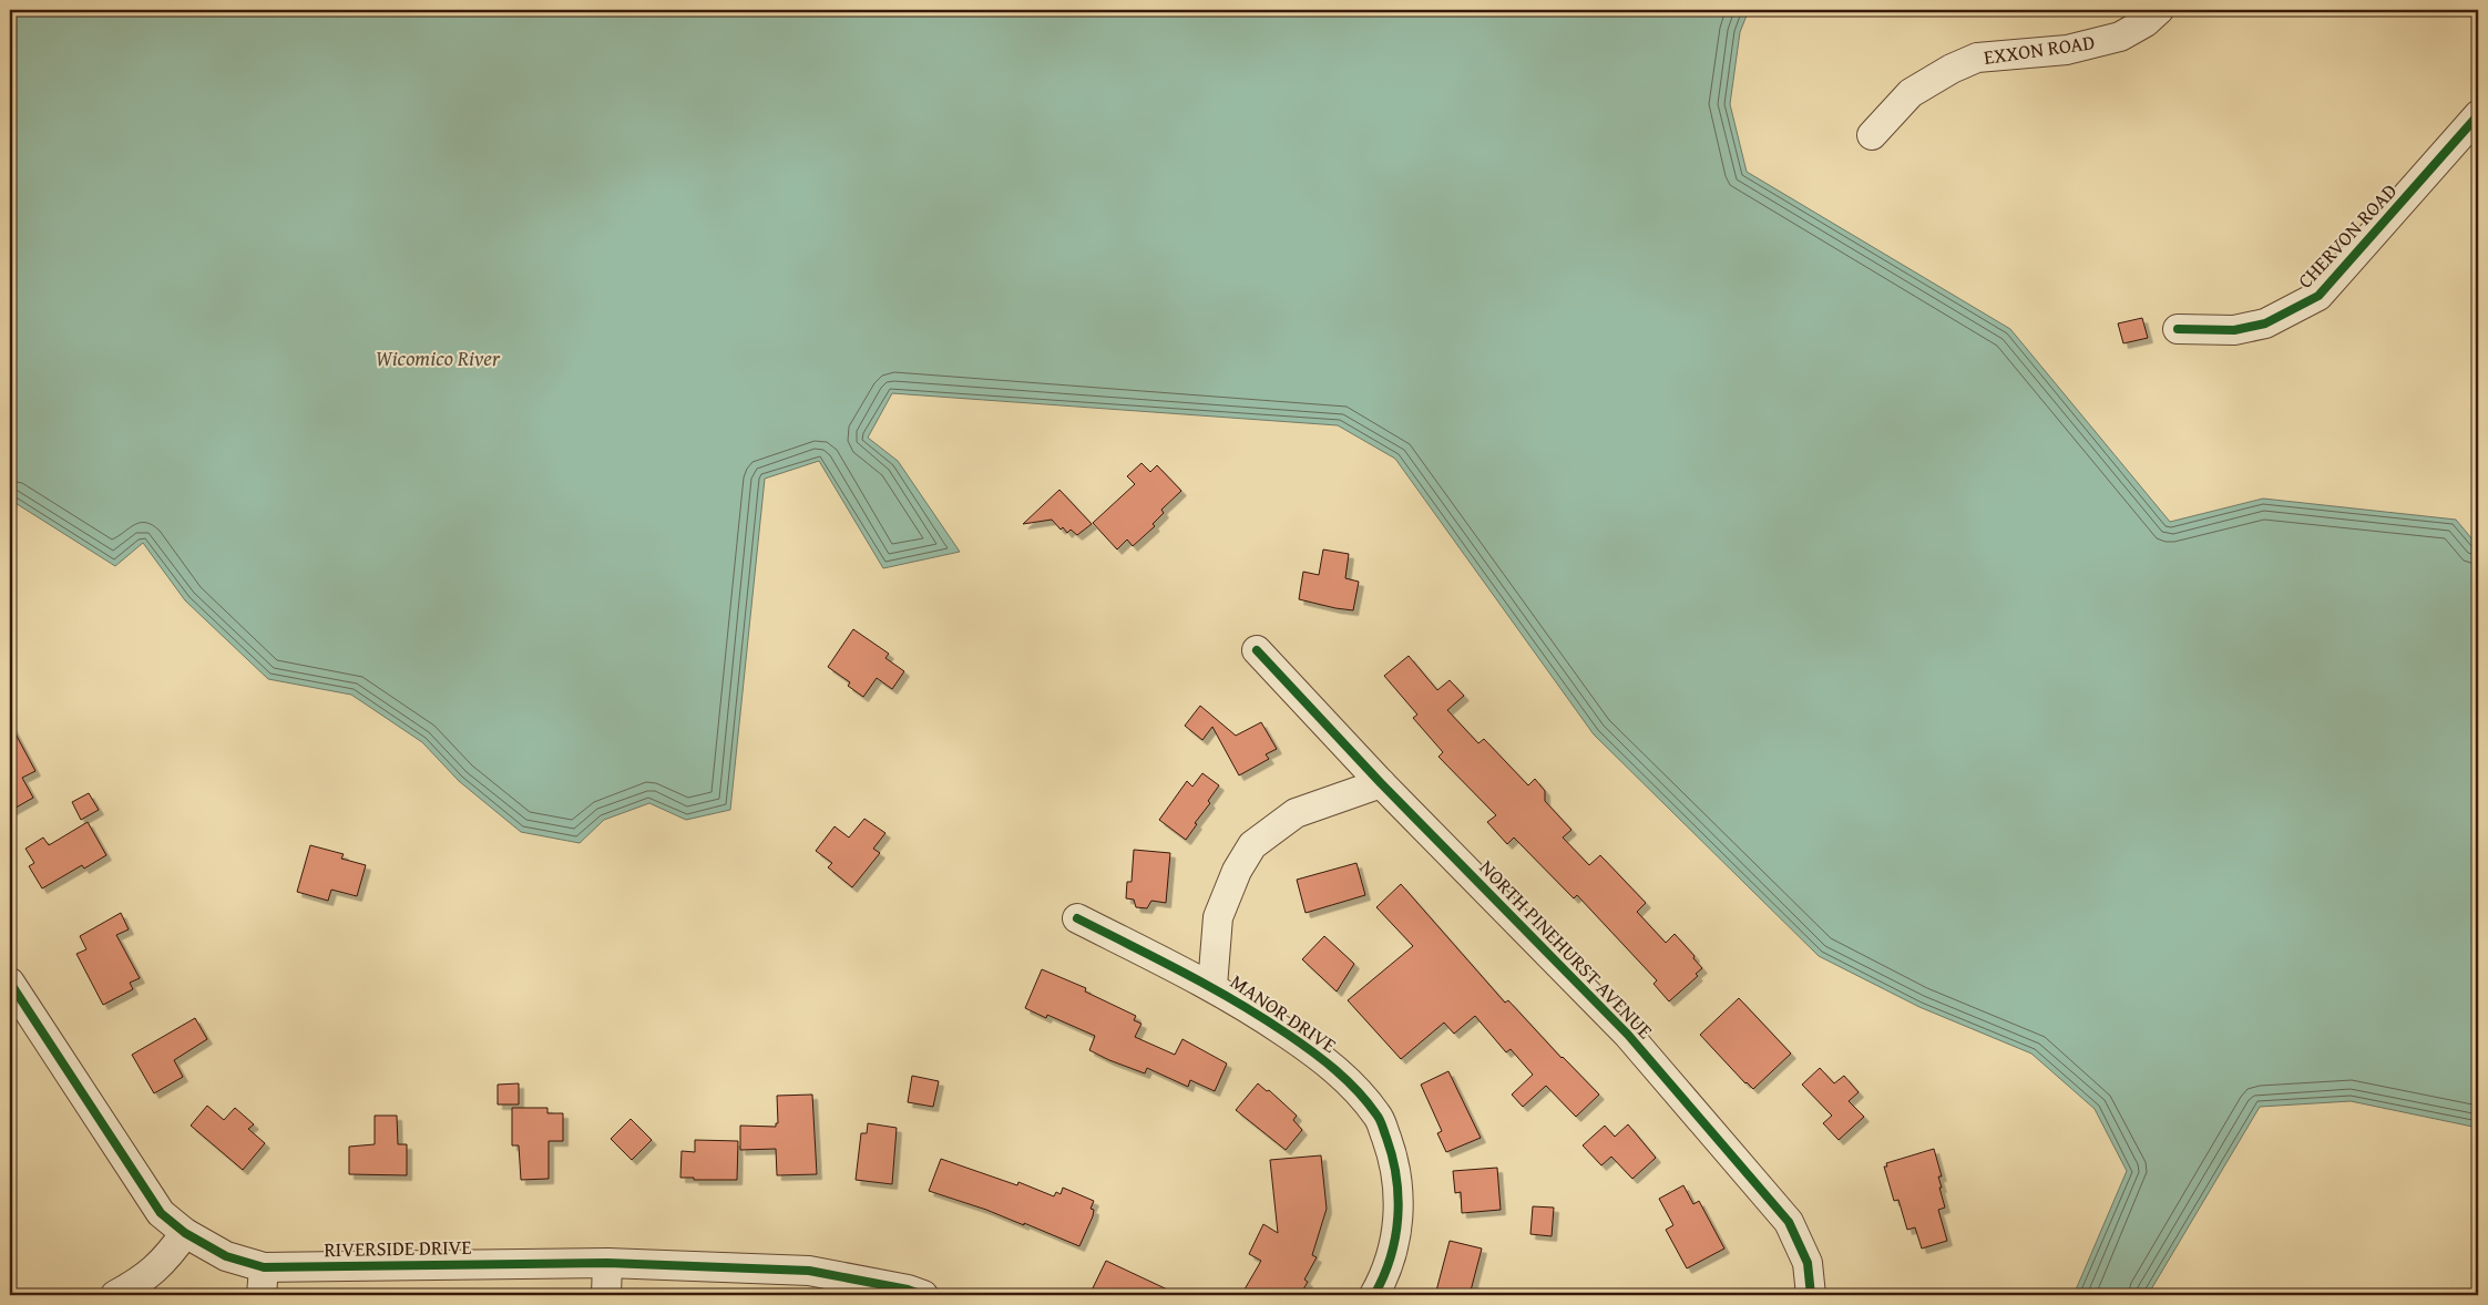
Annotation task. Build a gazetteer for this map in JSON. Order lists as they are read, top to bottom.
{
  "streets": {
    "street": [
      "EXXON ROAD",
      "CHERVON ROAD",
      "NORTH PINEHURST AVENUE",
      "MANOR DRIVE",
      "RIVERSIDE DRIVE"
    ]
  },
  "water": ["Wicomico River"]
}
